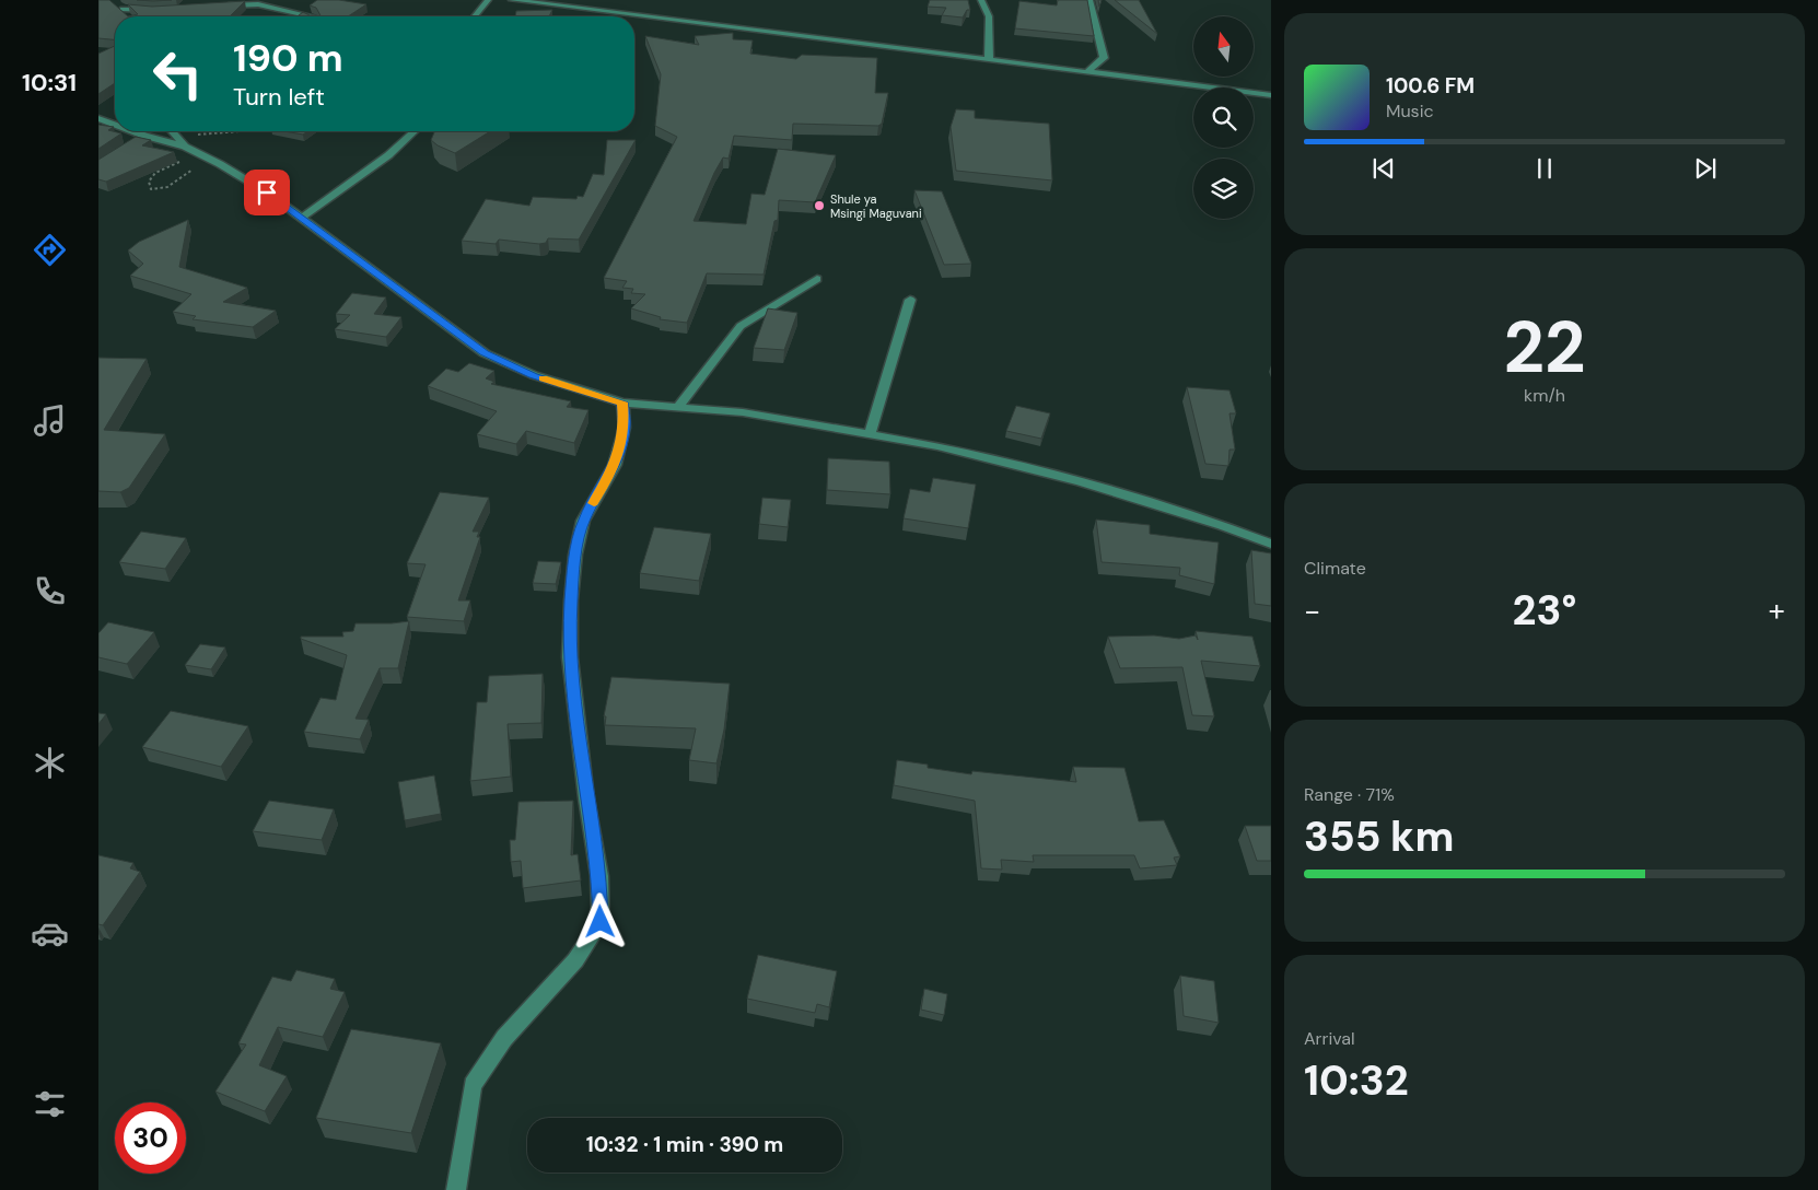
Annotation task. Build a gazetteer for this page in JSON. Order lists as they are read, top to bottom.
{
  "places": ["Shule ya Msingi Maguvani"],
  "north": "top",
  "page": {
    "tabs": "10:31",
    "turn": ["190 m", "Turn left"],
    "song": ["100.6 FM", "Music"],
    "tile": [
      ["22", "km/h"],
      "Climate",
      ["Range · 71%", "355 km"],
      ["Arrival", "10:32"]
    ],
    "heat": ["−", "23°", "+"],
    "limit": "30",
    "trip": "10:32 · 1 min · 390 m"
  }
}
